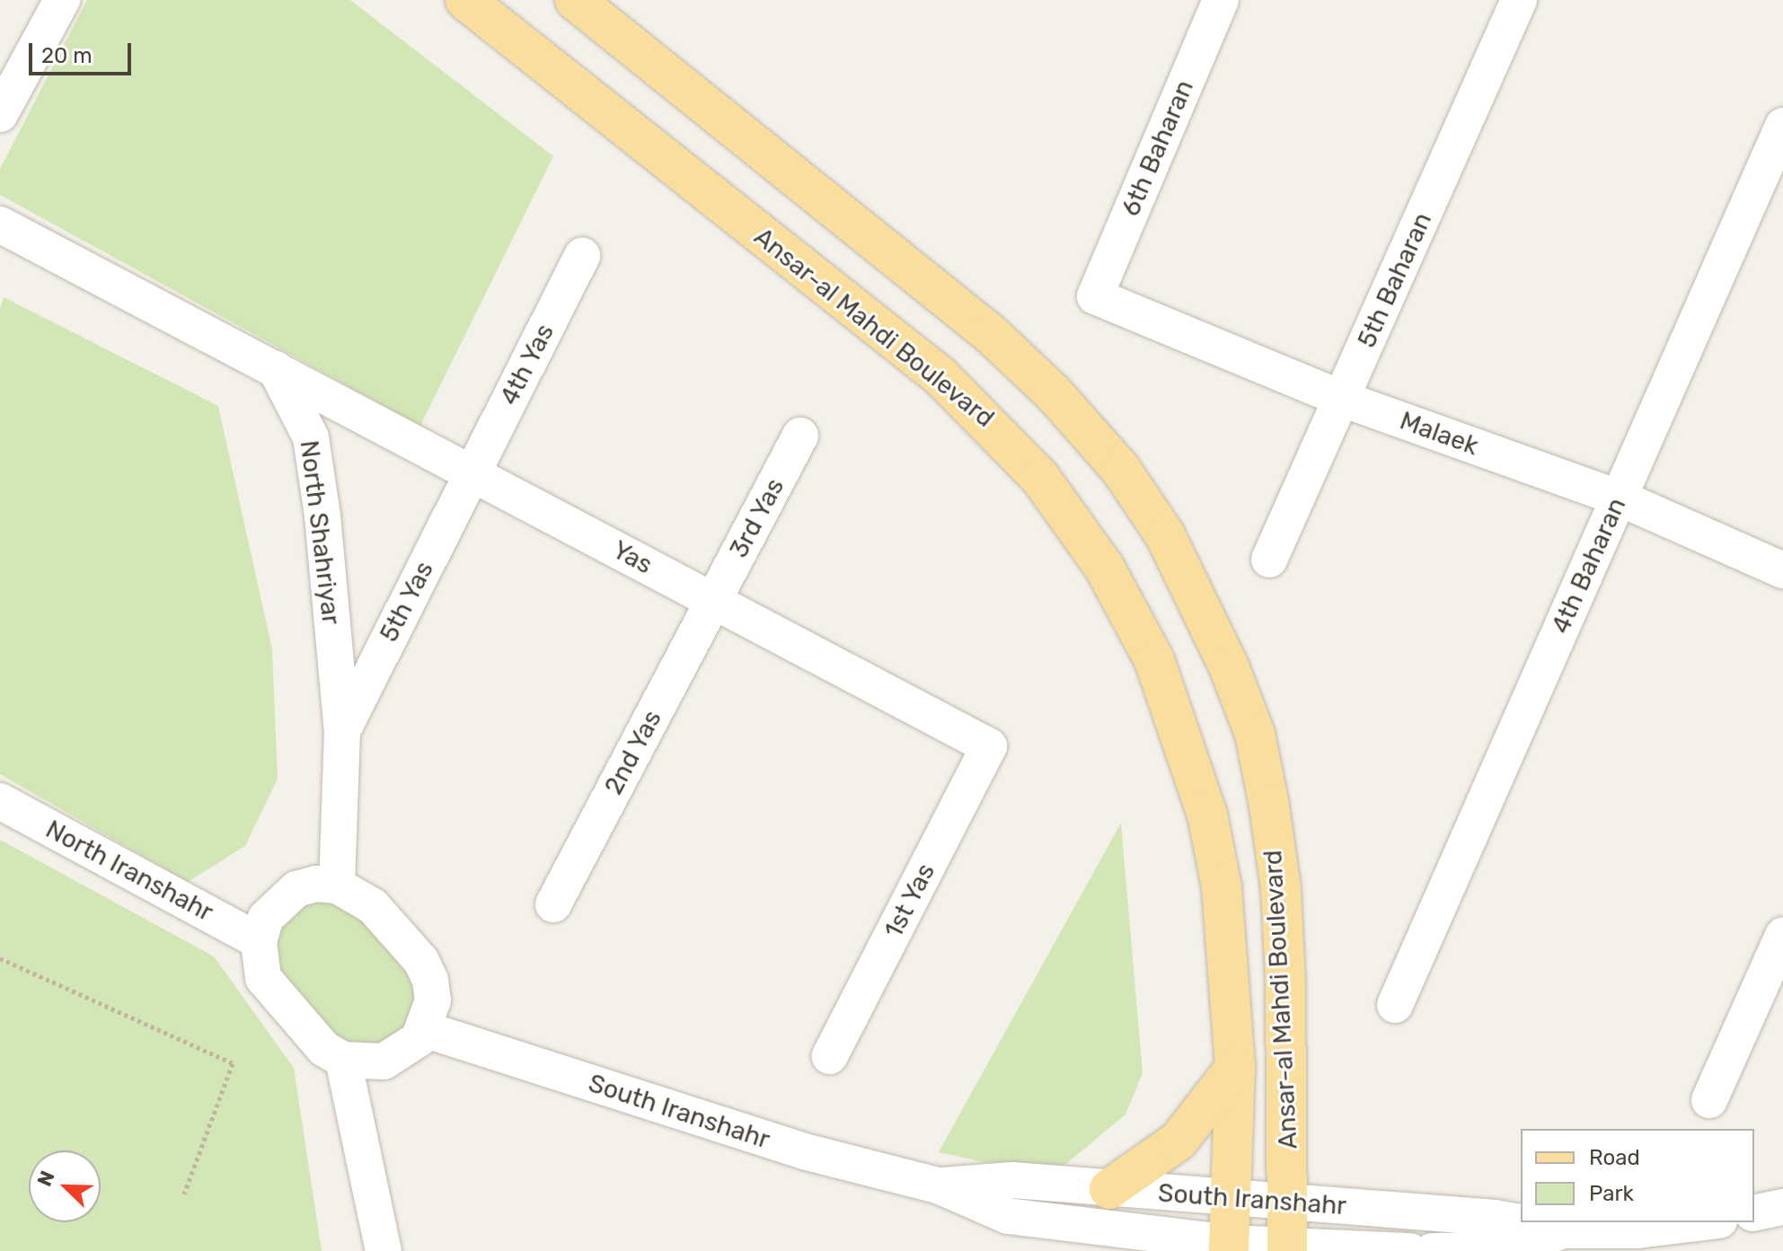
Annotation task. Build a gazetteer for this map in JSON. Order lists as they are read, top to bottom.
{
  "streets": {
    "main road": ["Ansar-al Mahdi Boulevard"],
    "street": [
      "6th Baharan",
      "5th Baharan",
      "4th Yas",
      "Malaek",
      "3rd Yas",
      "North Shahriyar",
      "Yas",
      "4th Baharan",
      "5th Yas",
      "2nd Yas",
      "North Iranshahr",
      "1st Yas",
      "South Iranshahr"
    ]
  },
  "crossings": [
    ["6th Baharan", "Malaek"],
    ["5th Baharan", "Malaek"],
    ["Ansar-al Mahdi Boulevard", "South Iranshahr"],
    ["4th Yas", "Yas"],
    ["4th Yas", "5th Yas"],
    ["Malaek", "4th Baharan"],
    ["3rd Yas", "Yas"],
    ["3rd Yas", "2nd Yas"],
    ["North Shahriyar", "Yas"],
    ["North Shahriyar", "5th Yas"],
    ["North Shahriyar", "North Iranshahr"],
    ["North Shahriyar", "South Iranshahr"],
    ["Yas", "5th Yas"],
    ["Yas", "2nd Yas"],
    ["Yas", "1st Yas"],
    ["North Iranshahr", "South Iranshahr"]
  ],
  "legend": ["Road", "Park"],
  "scale_bar": "20 m",
  "north": "top left"
}
